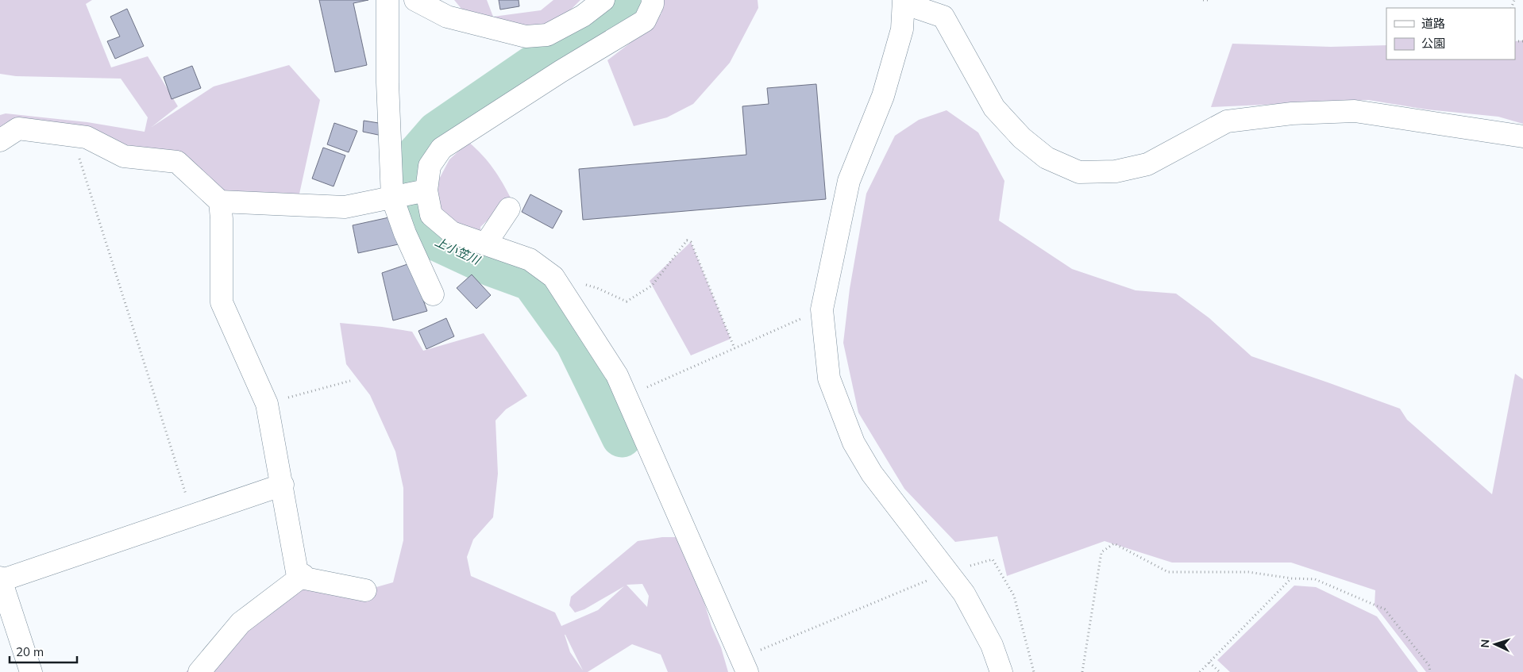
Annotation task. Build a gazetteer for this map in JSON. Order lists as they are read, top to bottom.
{
  "water": ["上小笠川"],
  "legend": ["道路", "公園"],
  "scale_bar": "20 m",
  "north": "left"
}
